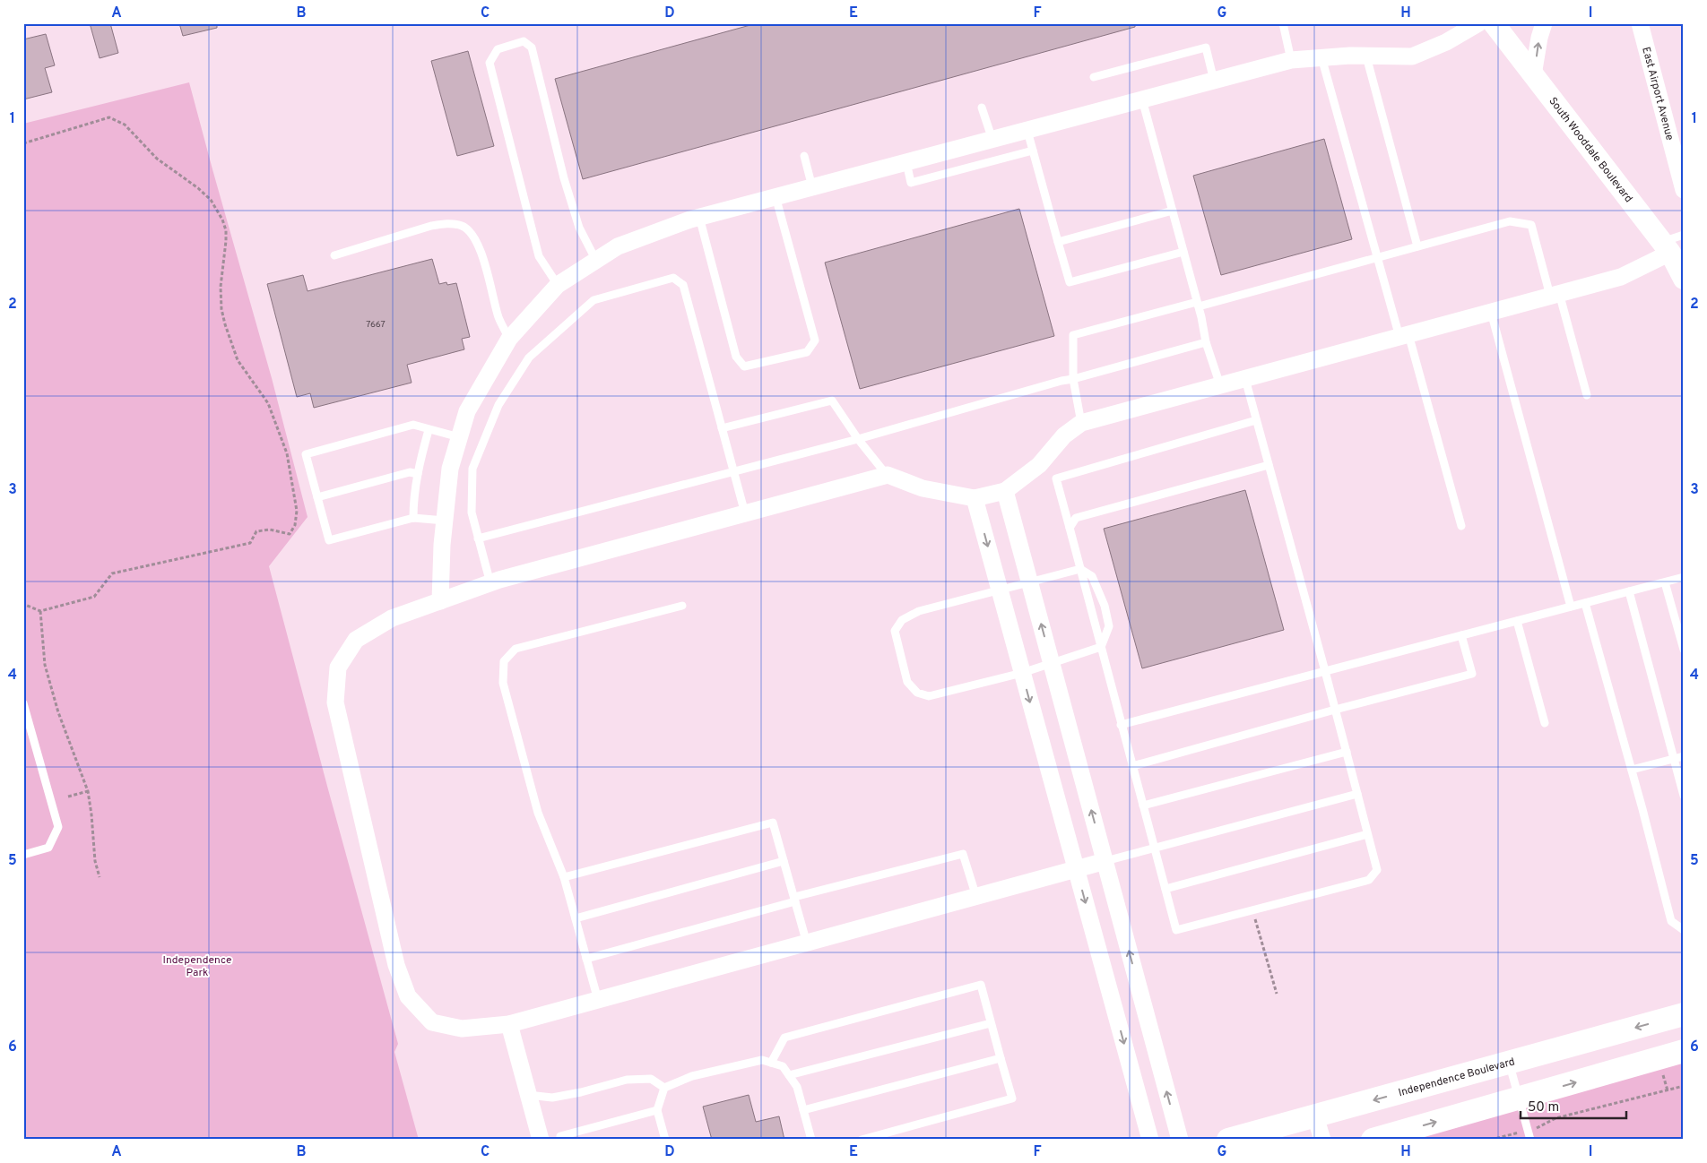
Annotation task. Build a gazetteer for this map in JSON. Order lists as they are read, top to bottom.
{
  "streets": {
    "main road": ["Independence Boulevard"],
    "street": ["East Airport Avenue", "South Wooddale Boulevard"]
  },
  "parks": ["Independence Park"],
  "house_numbers": ["7667"],
  "scale_bar": "50 m",
  "grid": {
    "columns": [
      "A",
      "B",
      "C",
      "D",
      "E",
      "F",
      "G",
      "H",
      "I"
    ],
    "rows": [
      "1",
      "2",
      "3",
      "4",
      "5",
      "6"
    ]
  }
}
